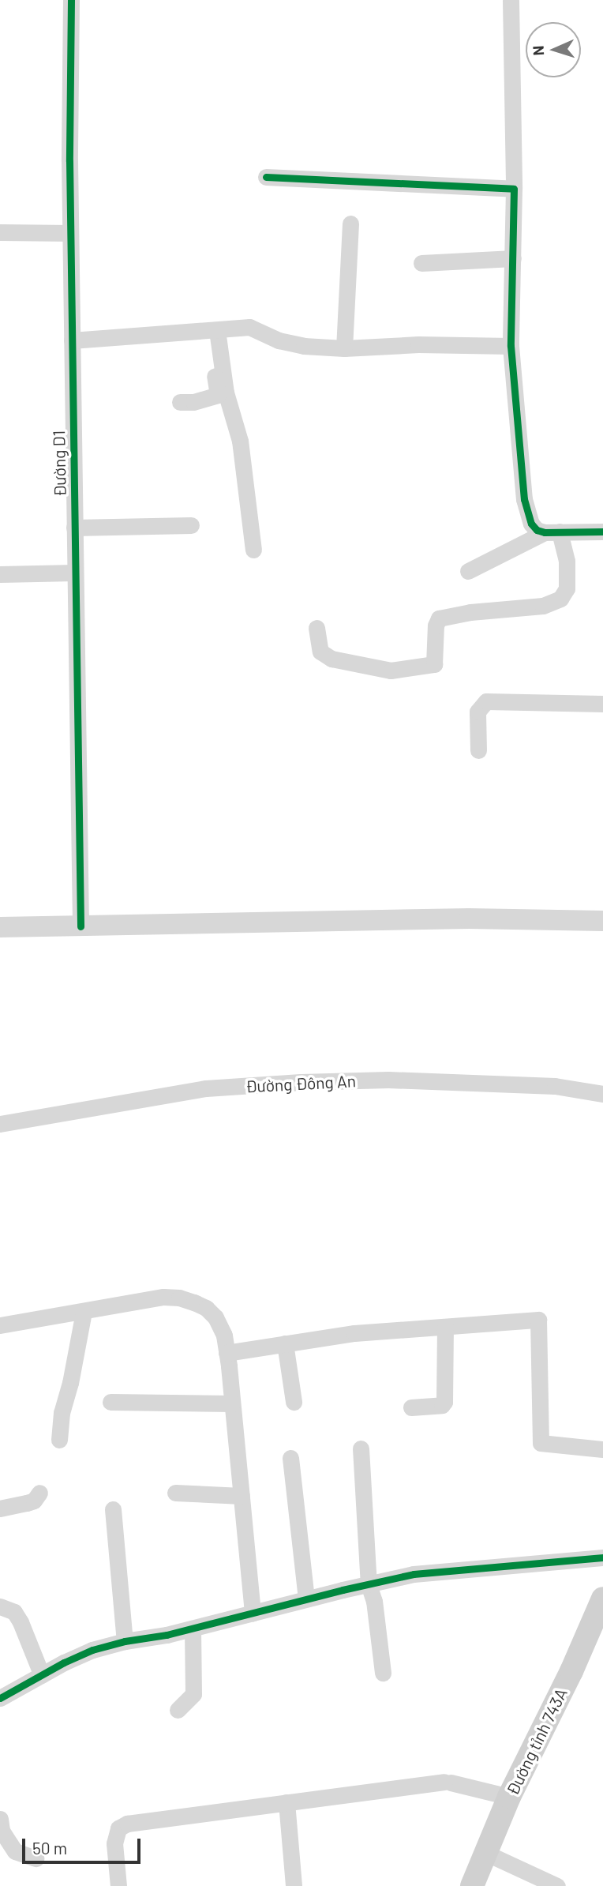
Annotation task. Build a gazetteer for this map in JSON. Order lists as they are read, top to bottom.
{
  "streets": {
    "main road": ["Đường tỉnh 743A"],
    "street": ["Đường D1", "Đường Đông An"]
  },
  "scale_bar": "50 m",
  "north": "left"
}
